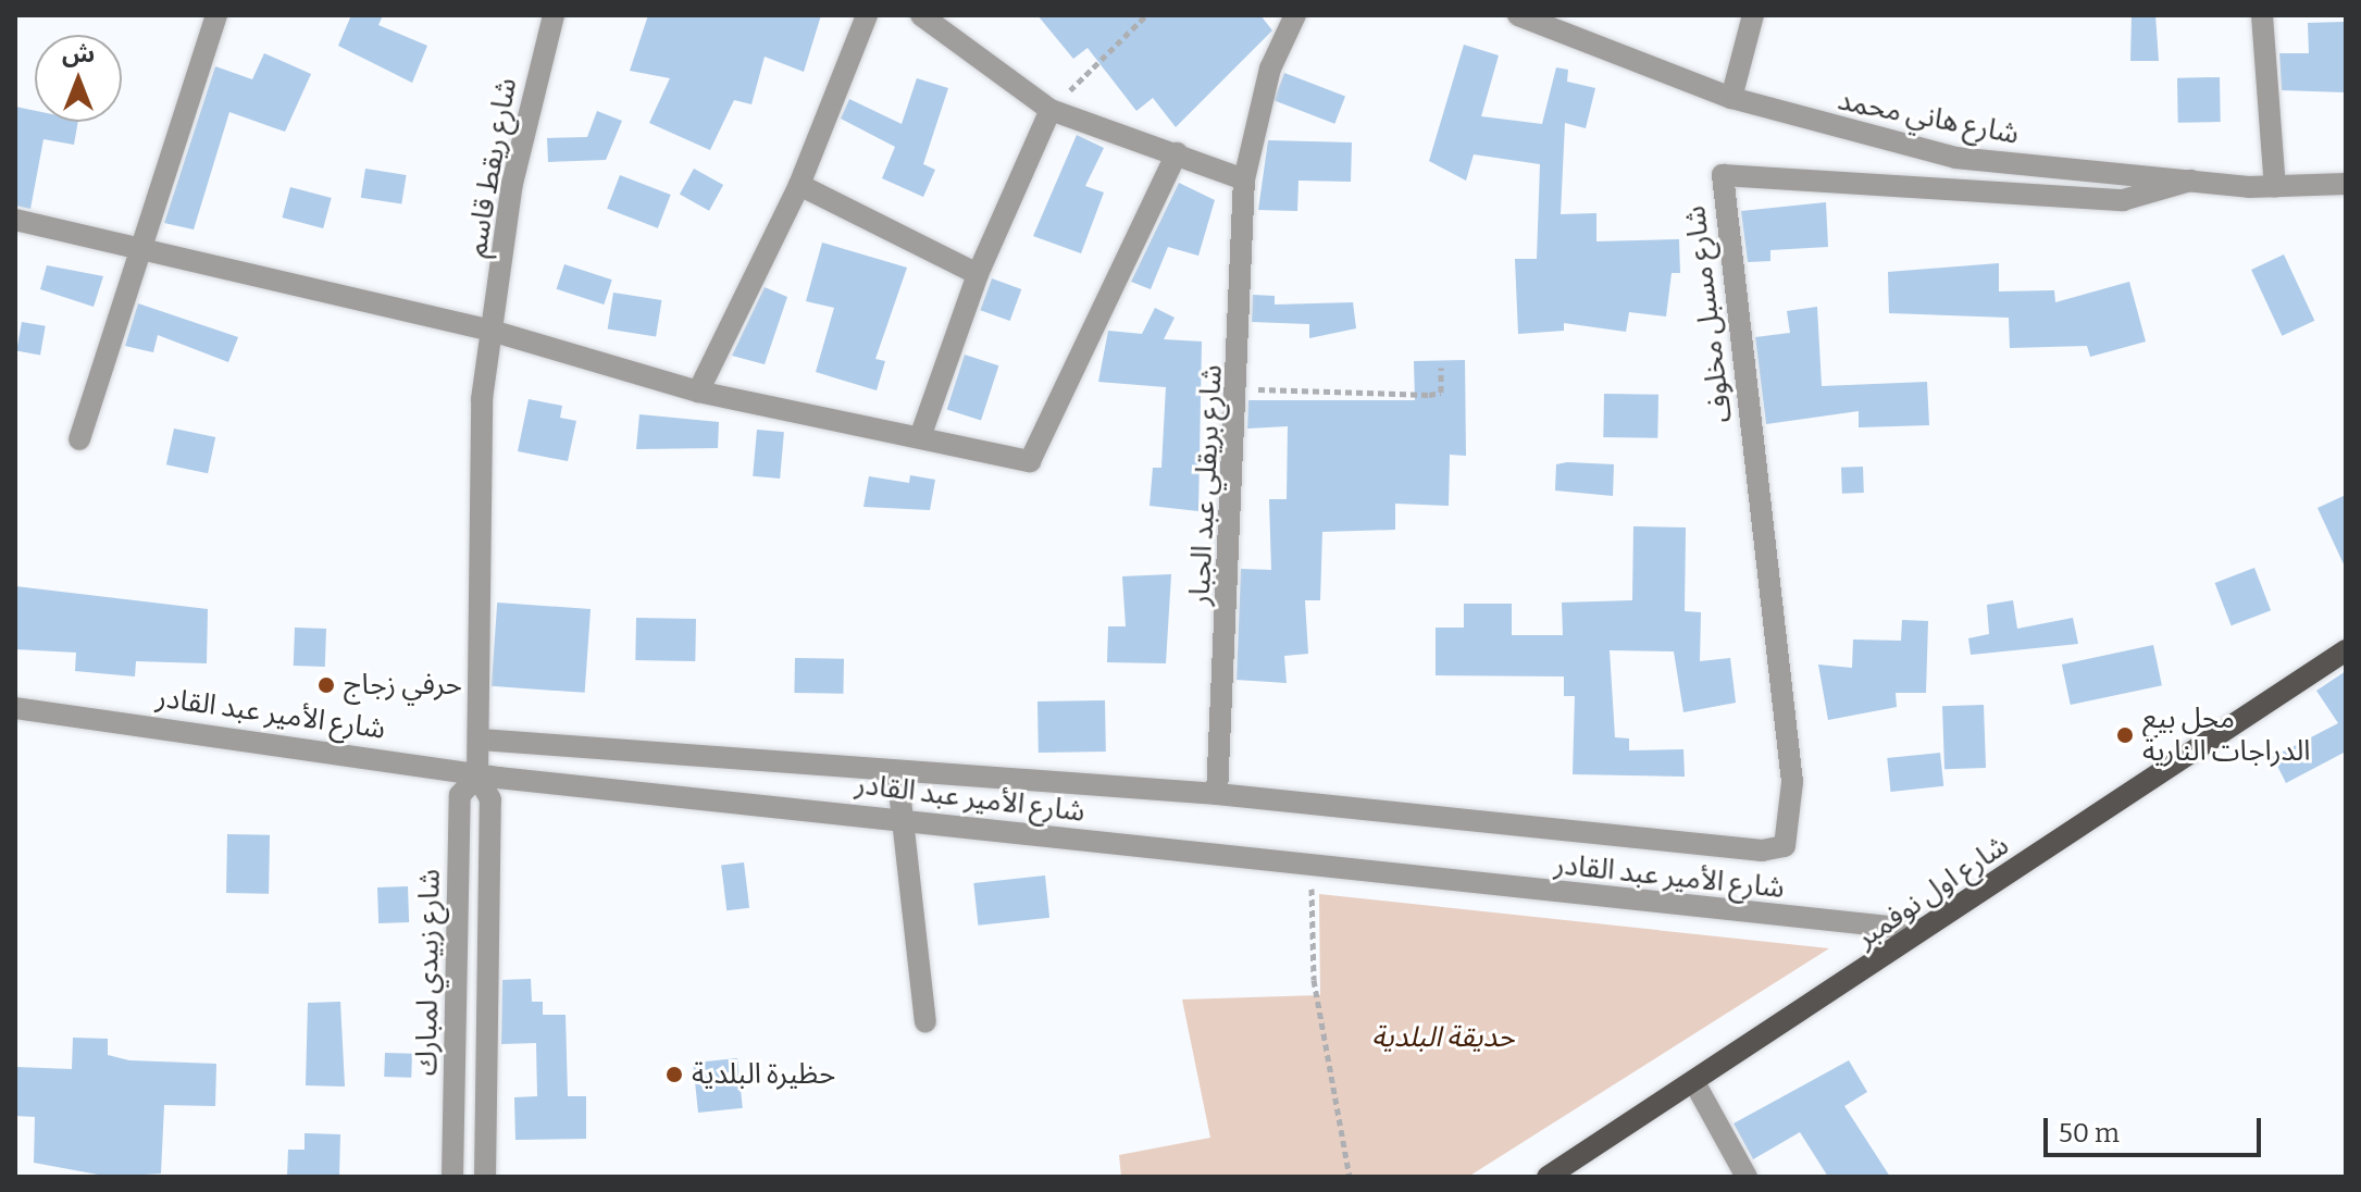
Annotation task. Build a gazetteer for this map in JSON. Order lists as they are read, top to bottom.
{
  "streets": {
    "main road": ["شارع اول نوفمبر"],
    "street": [
      "شارع هاني محمد",
      "شارع ريقط قاسم",
      "شارع مسبل مخلوف",
      "شارع بريقلي عبد الجبار",
      "شارع الأمير عبد القادر",
      "شارع زبيدي لمبارك"
    ]
  },
  "crossings": [
    ["شارع هاني محمد", "شارع مسبل مخلوف"],
    ["شارع ريقط قاسم", "شارع الأمير عبد القادر"],
    ["شارع ريقط قاسم", "شارع زبيدي لمبارك"],
    ["شارع مسبل مخلوف", "شارع الأمير عبد القادر"],
    ["شارع بريقلي عبد الجبار", "شارع الأمير عبد القادر"],
    ["شارع الأمير عبد القادر", "شارع اول نوفمبر"],
    ["شارع الأمير عبد القادر", "شارع زبيدي لمبارك"]
  ],
  "parks": ["حديقة البلدية"],
  "places": ["حرفي زجاج", "محل بيع الدراجات النارية", "حظيرة البلدية"],
  "scale_bar": "50 m",
  "north": "top"
}
